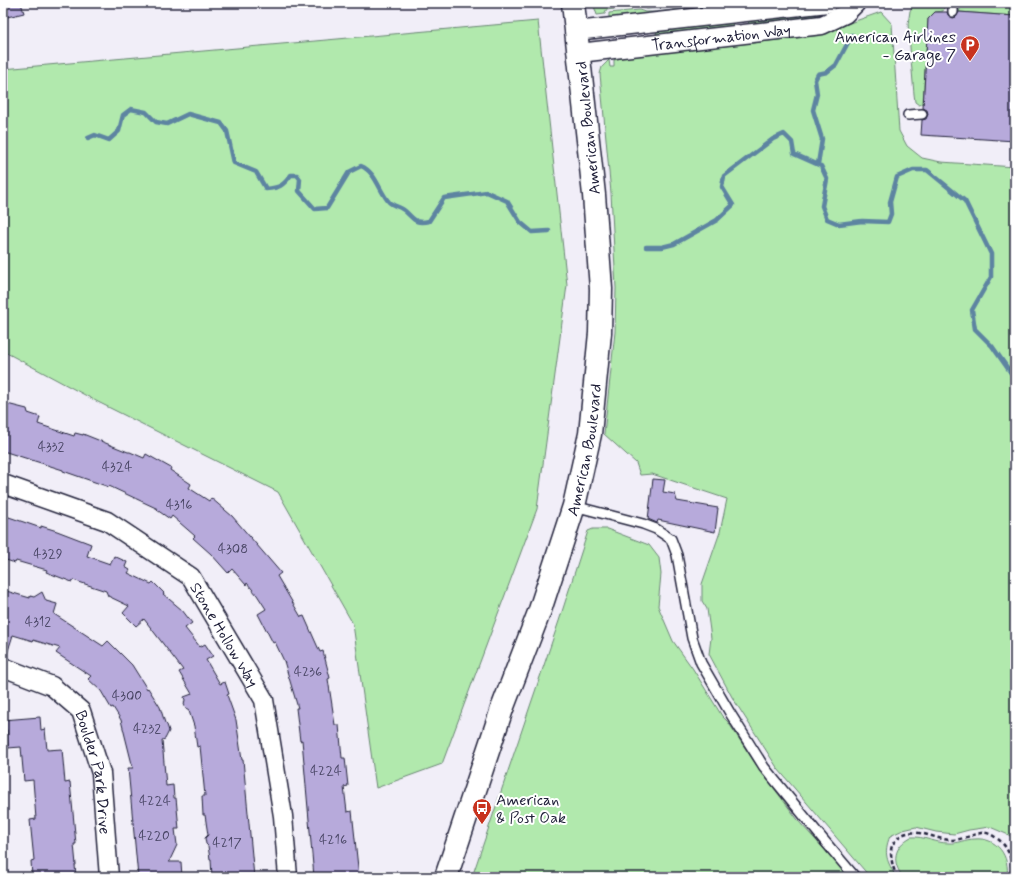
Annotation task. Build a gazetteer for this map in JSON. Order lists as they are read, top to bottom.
{
  "streets": {
    "street": [
      "Transformation Way",
      "American Boulevard",
      "Stone Hollow Way",
      "Boulder Park Drive"
    ]
  },
  "crossings": [
    ["Transformation Way", "American Boulevard"]
  ],
  "places": {
    "parking": ["American Airlines - Garage 7"],
    "bus stop": ["American & Post Oak"]
  },
  "house_numbers": [
    "4332",
    "4324",
    "4316",
    "4308",
    "4329",
    "4312",
    "4236",
    "4300",
    "4232",
    "4224",
    "4224",
    "4220",
    "4216",
    "4217"
  ]
}
